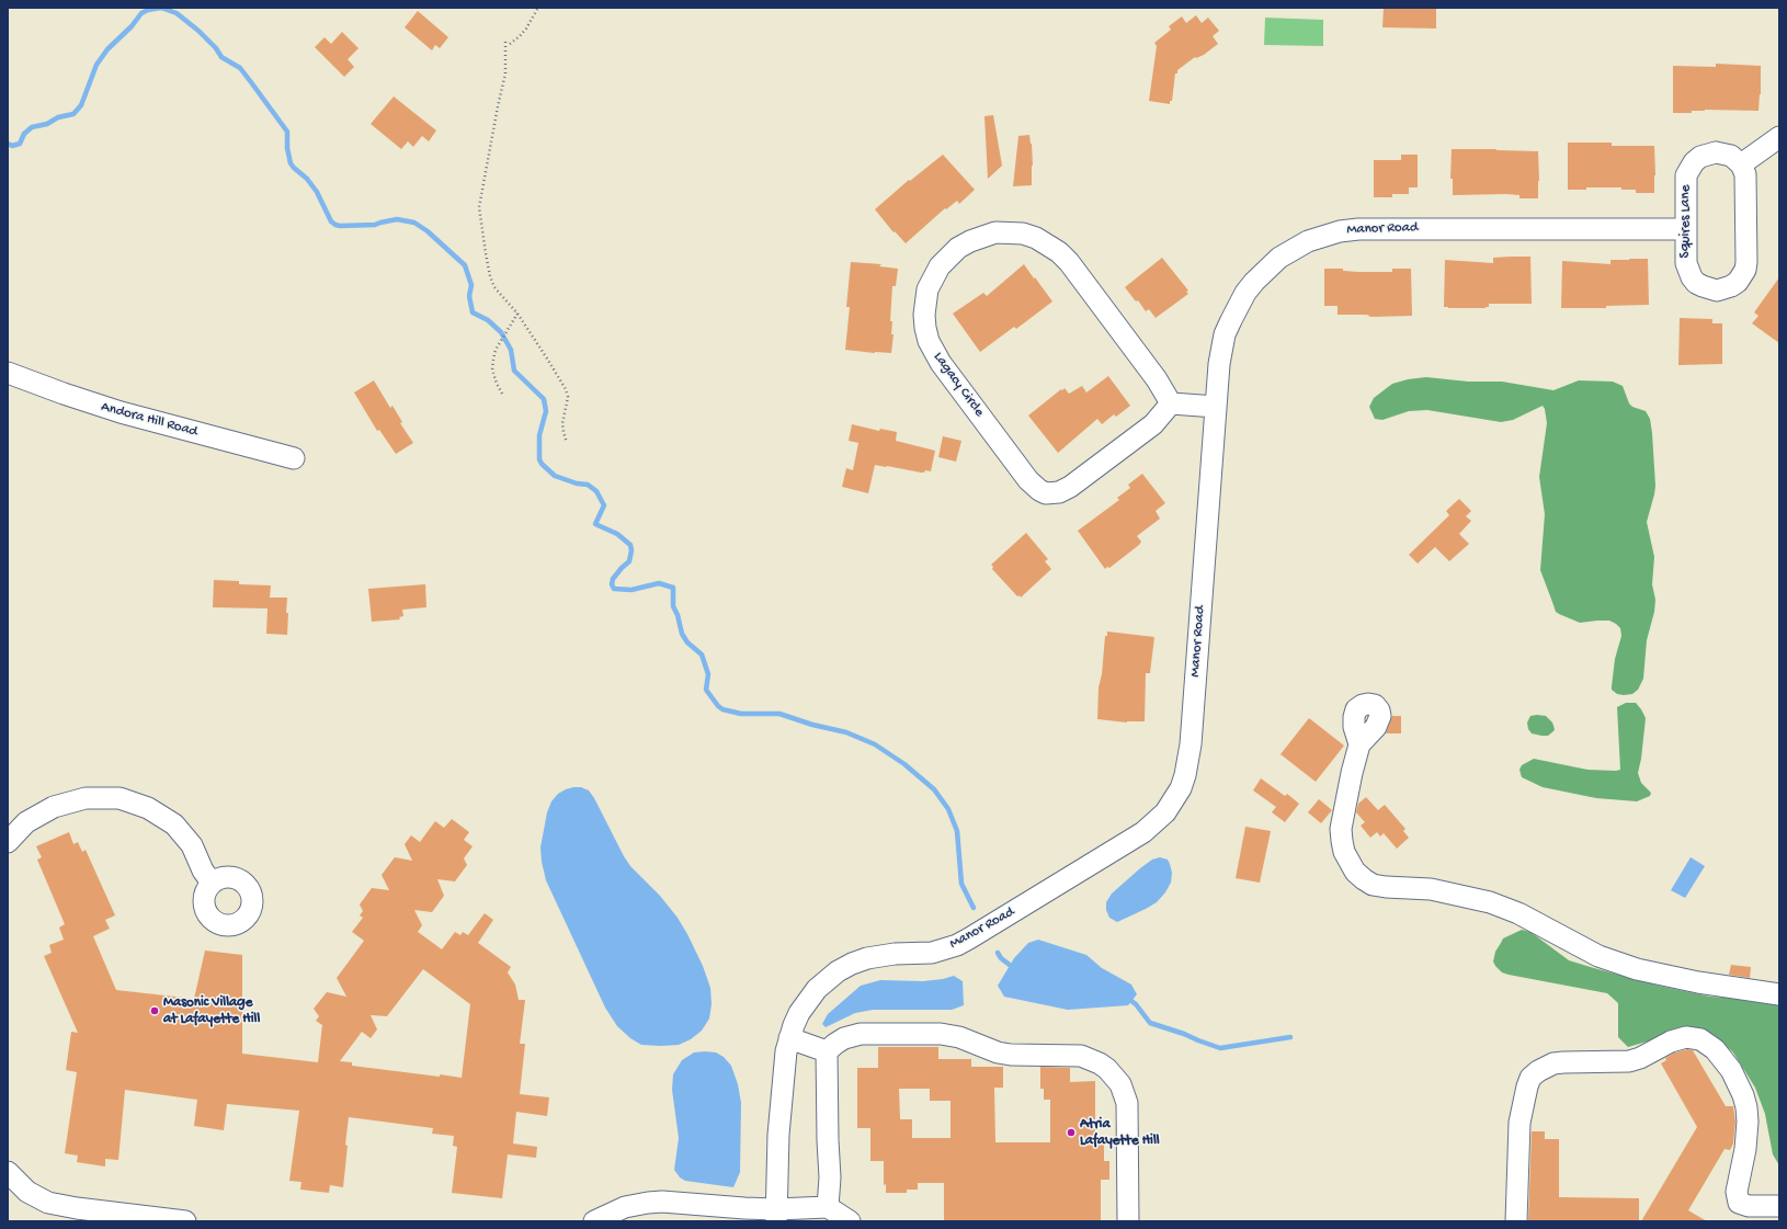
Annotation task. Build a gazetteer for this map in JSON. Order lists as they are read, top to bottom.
{
  "streets": {
    "street": [
      "Squires Lane",
      "Manor Road",
      "Lagacy Circle",
      "Andora Hill Road"
    ]
  },
  "crossings": [
    ["Squires Lane", "Manor Road"]
  ],
  "places": ["Masonic Village at Lafayette Hill", "Atria Lafayette Hill"]
}
